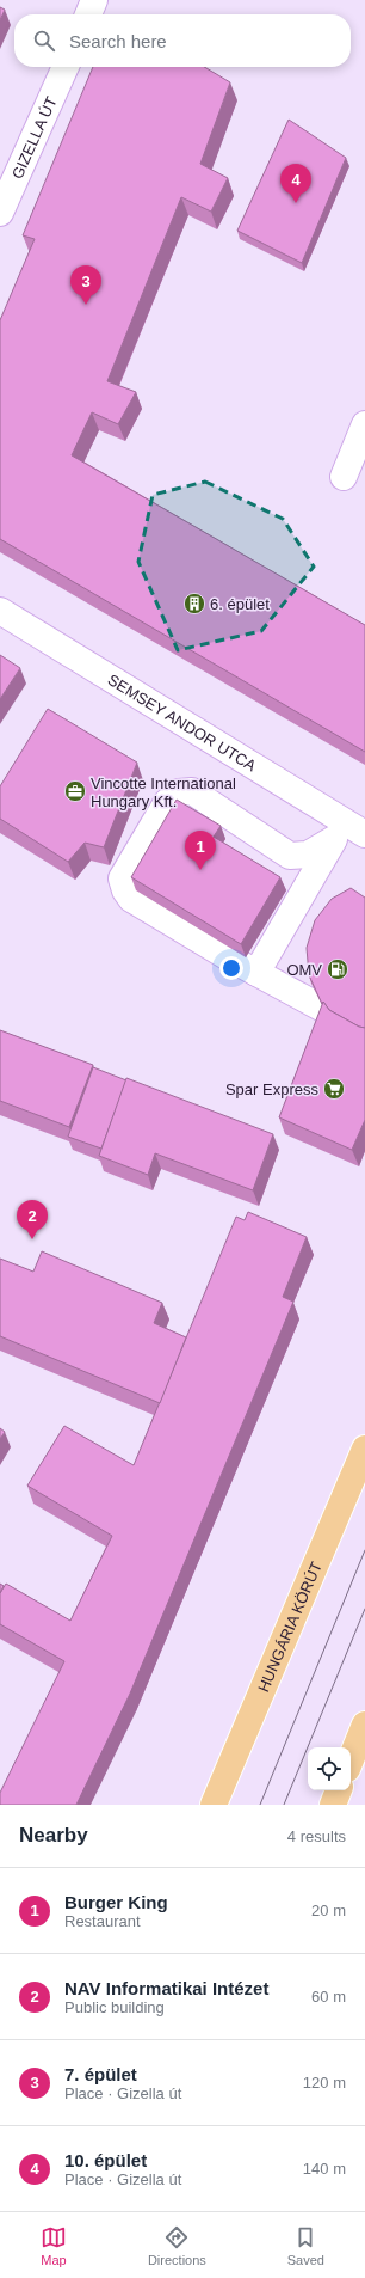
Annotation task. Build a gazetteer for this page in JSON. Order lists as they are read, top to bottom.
{
  "streets": {
    "main road": ["HUNGÁRIA KÖRÚT"],
    "street": ["GIZELLA ÚT", "SEMSEY ANDOR UTCA"]
  },
  "places": {
    "building": ["6. épület"],
    "office": ["Vincotte International Hungary Kft."],
    "fuel station": ["OMV"],
    "supermarket": ["Spar Express"]
  },
  "page": {
    "search": "Search here",
    "pins": [
      "4",
      "3",
      "1",
      "2"
    ],
    "heading": ["Nearby", "4 results"],
    "list": [
      {
        "mark": "1",
        "name": "Burger King",
        "note": "Restaurant",
        "value": "20 m"
      },
      {
        "mark": "2",
        "name": "NAV Informatikai Intézet",
        "note": "Public building",
        "value": "60 m"
      },
      {
        "mark": "3",
        "name": "7. épület",
        "note": "Place · Gizella út",
        "value": "120 m"
      },
      {
        "mark": "4",
        "name": "10. épület",
        "note": "Place · Gizella út",
        "value": "140 m"
      }
    ],
    "nav": ["Map", "Directions", "Saved"]
  }
}
